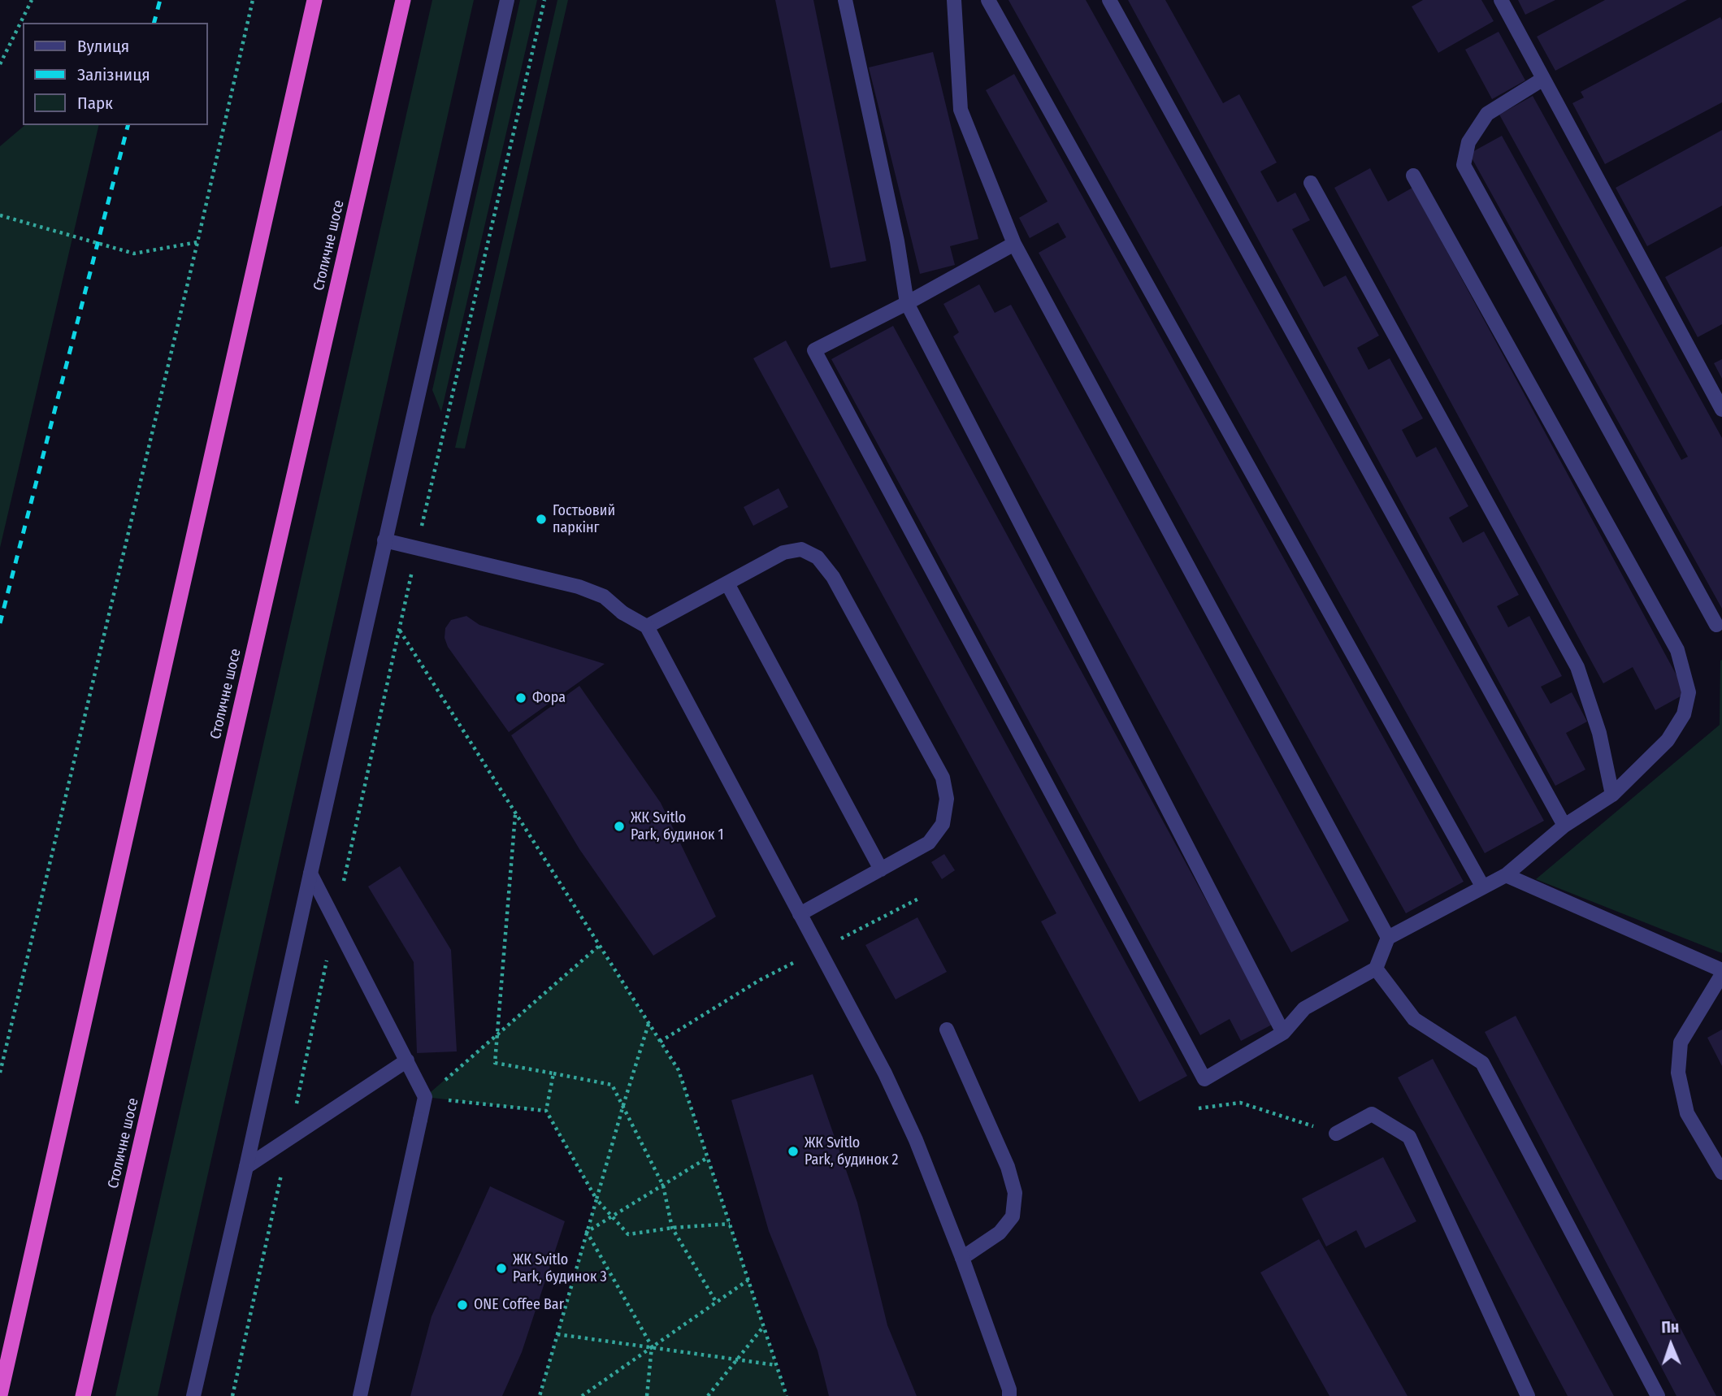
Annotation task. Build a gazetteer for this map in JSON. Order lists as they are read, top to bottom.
{
  "streets": {
    "highway": ["Столичне шосе"]
  },
  "places": [
    "Гостьовий паркінг",
    "Фора",
    "ЖК Svitlo Park, будинок 1",
    "ЖК Svitlo Park, будинок 2",
    "ЖК Svitlo Park, будинок 3",
    "ONE Coffee Bar"
  ],
  "legend": ["Вулиця", "Залізниця", "Парк"],
  "north": "top"
}
